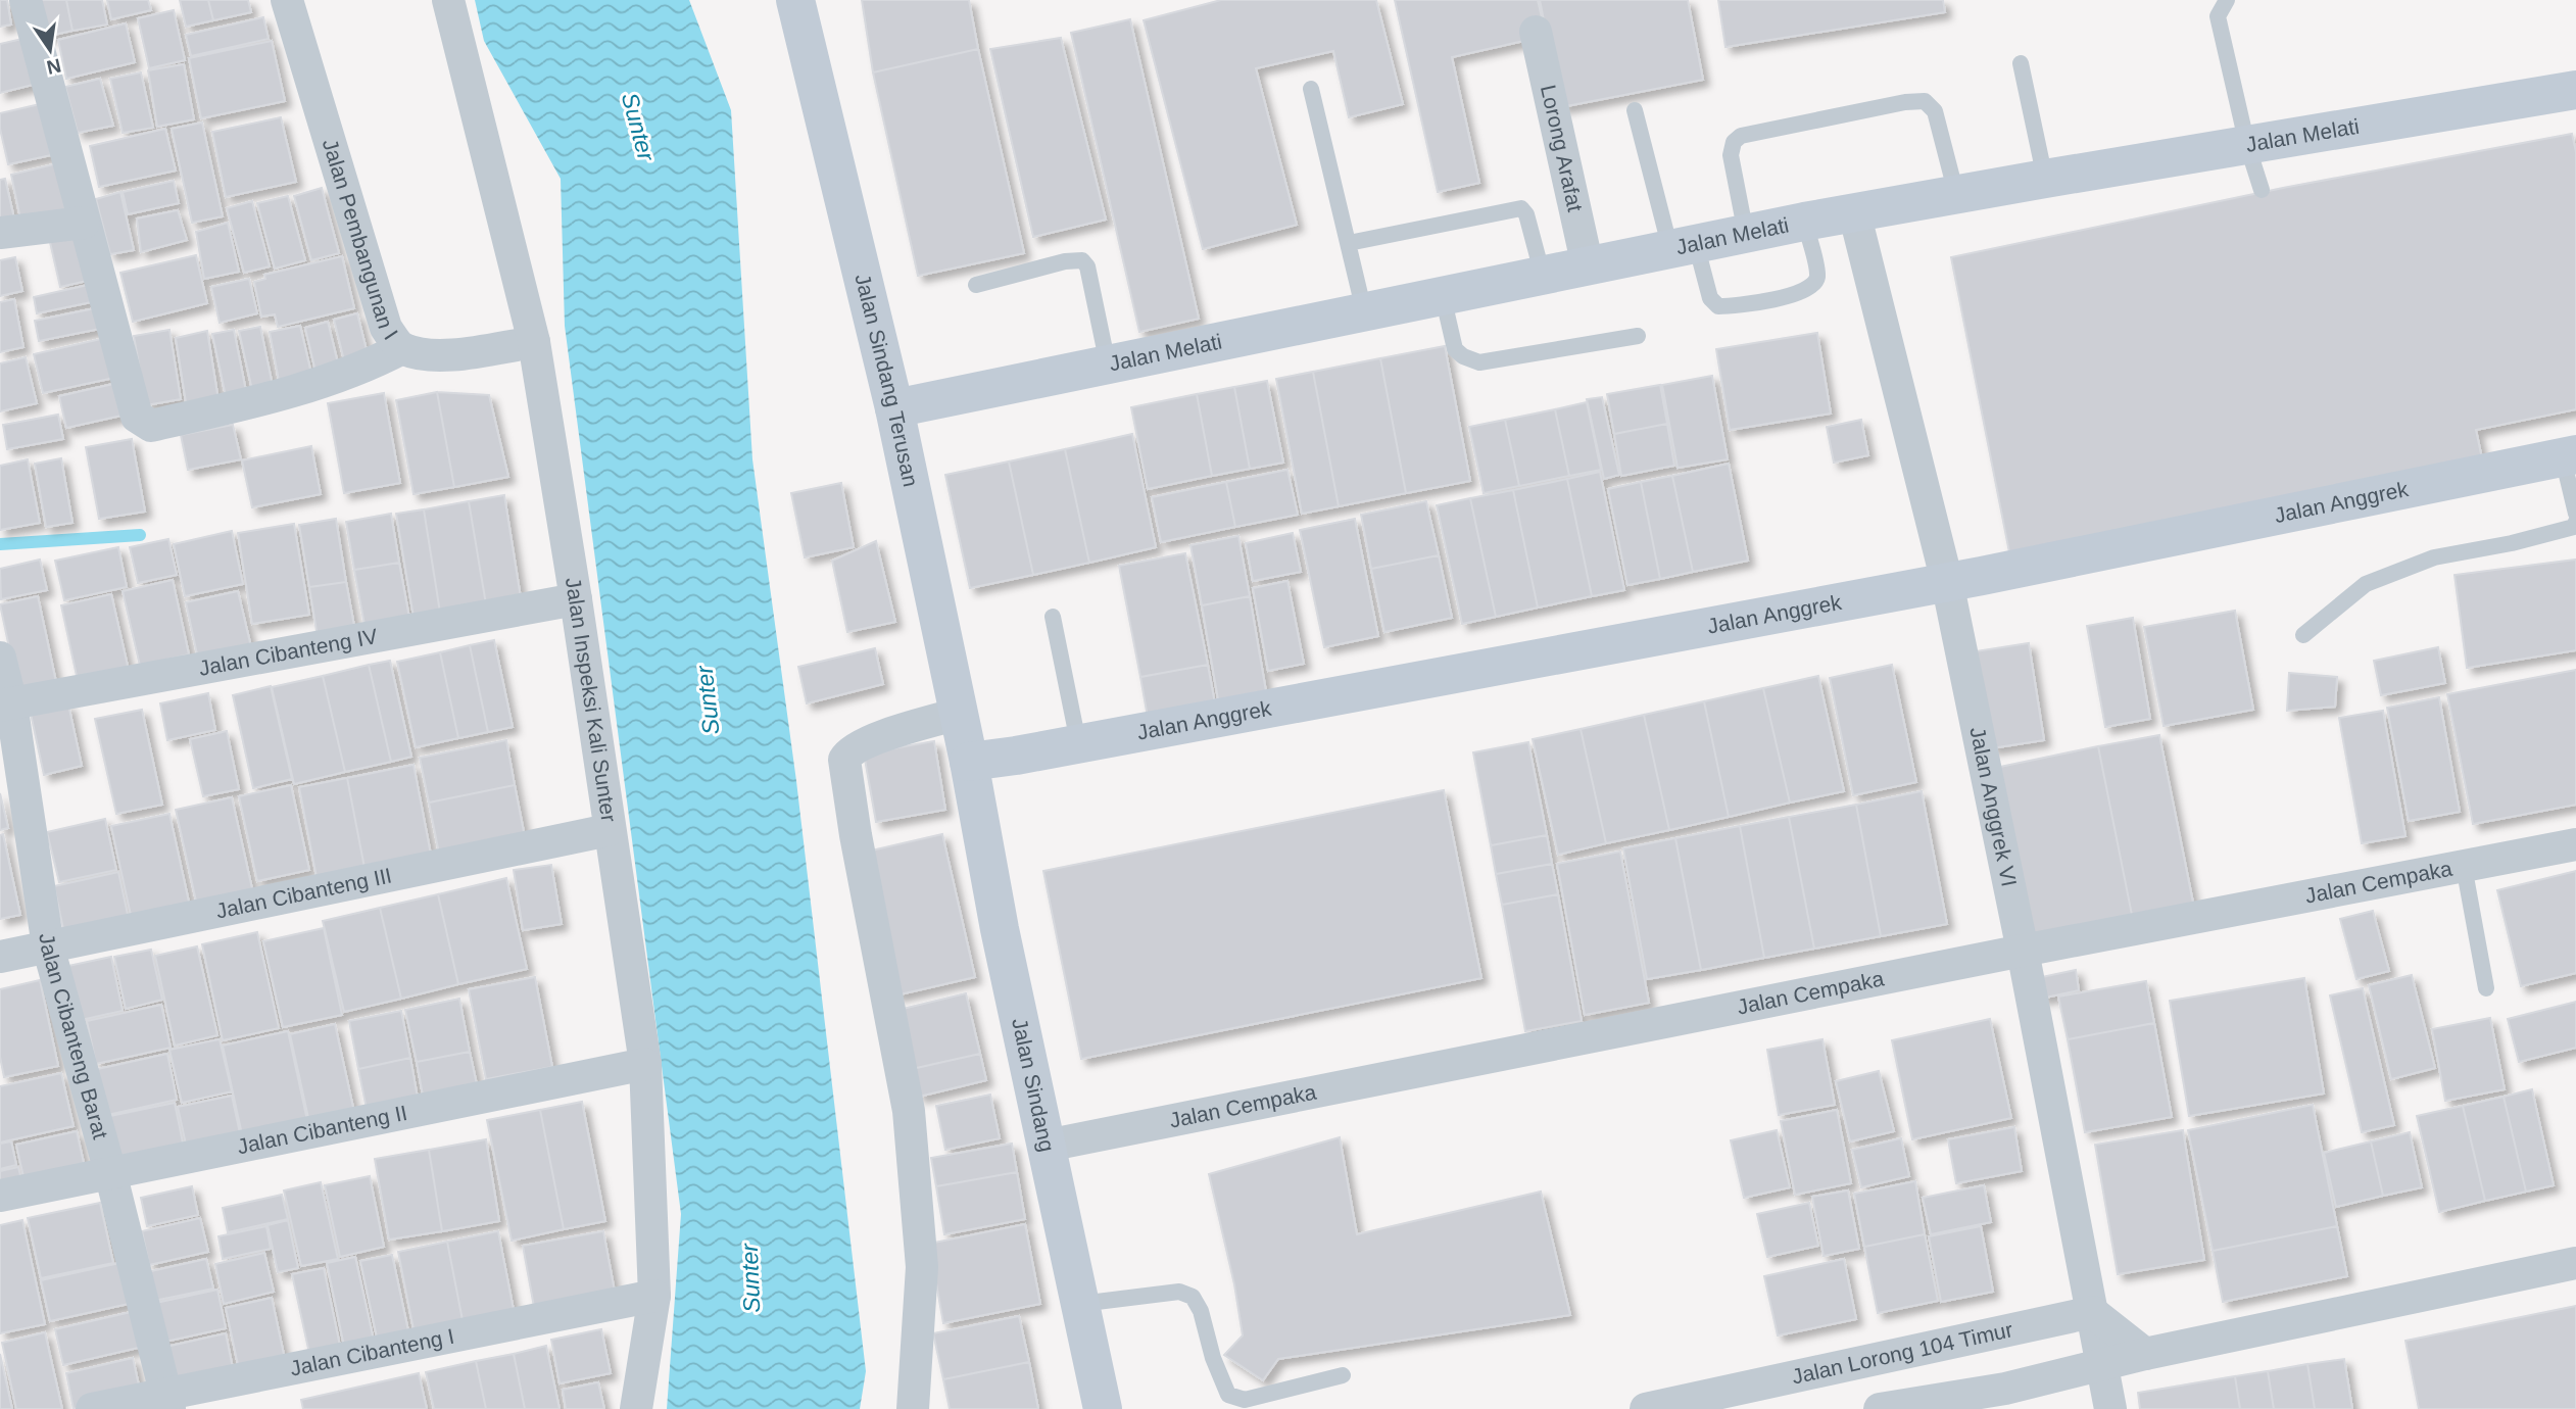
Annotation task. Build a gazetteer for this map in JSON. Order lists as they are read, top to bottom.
{
  "streets": {
    "street": [
      "Jalan Melati",
      "Lorong Arafat",
      "Jalan Pembangunan I",
      "Jalan Sindang Terusan",
      "Jalan Anggrek",
      "Jalan Cibanteng IV",
      "Jalan Inspeksi Kali Sunter",
      "Jalan Anggrek VI",
      "Jalan Cempaka",
      "Jalan Cibanteng III",
      "Jalan Cibanteng Barat",
      "Jalan Sindang",
      "Jalan Cibanteng II",
      "Jalan Cibanteng I",
      "Jalan Lorong 104 Timur"
    ]
  },
  "crossings": [
    ["Jalan Melati", "Lorong Arafat"],
    ["Jalan Melati", "Jalan Sindang Terusan"],
    ["Jalan Melati", "Jalan Anggrek VI"],
    ["Jalan Pembangunan I", "Jalan Inspeksi Kali Sunter"],
    ["Jalan Sindang Terusan", "Jalan Anggrek"],
    ["Jalan Sindang Terusan", "Jalan Sindang"],
    ["Jalan Anggrek", "Jalan Anggrek VI"],
    ["Jalan Anggrek", "Jalan Sindang"],
    ["Jalan Cibanteng IV", "Jalan Inspeksi Kali Sunter"],
    ["Jalan Cibanteng IV", "Jalan Cibanteng Barat"],
    ["Jalan Inspeksi Kali Sunter", "Jalan Cibanteng III"],
    ["Jalan Inspeksi Kali Sunter", "Jalan Cibanteng II"],
    ["Jalan Inspeksi Kali Sunter", "Jalan Cibanteng I"],
    ["Jalan Anggrek VI", "Jalan Cempaka"],
    ["Jalan Anggrek VI", "Jalan Lorong 104 Timur"],
    ["Jalan Cempaka", "Jalan Sindang"],
    ["Jalan Cibanteng III", "Jalan Cibanteng Barat"],
    ["Jalan Cibanteng Barat", "Jalan Cibanteng II"],
    ["Jalan Cibanteng Barat", "Jalan Cibanteng I"]
  ],
  "water": ["Sunter"],
  "north": "bottom"
}
